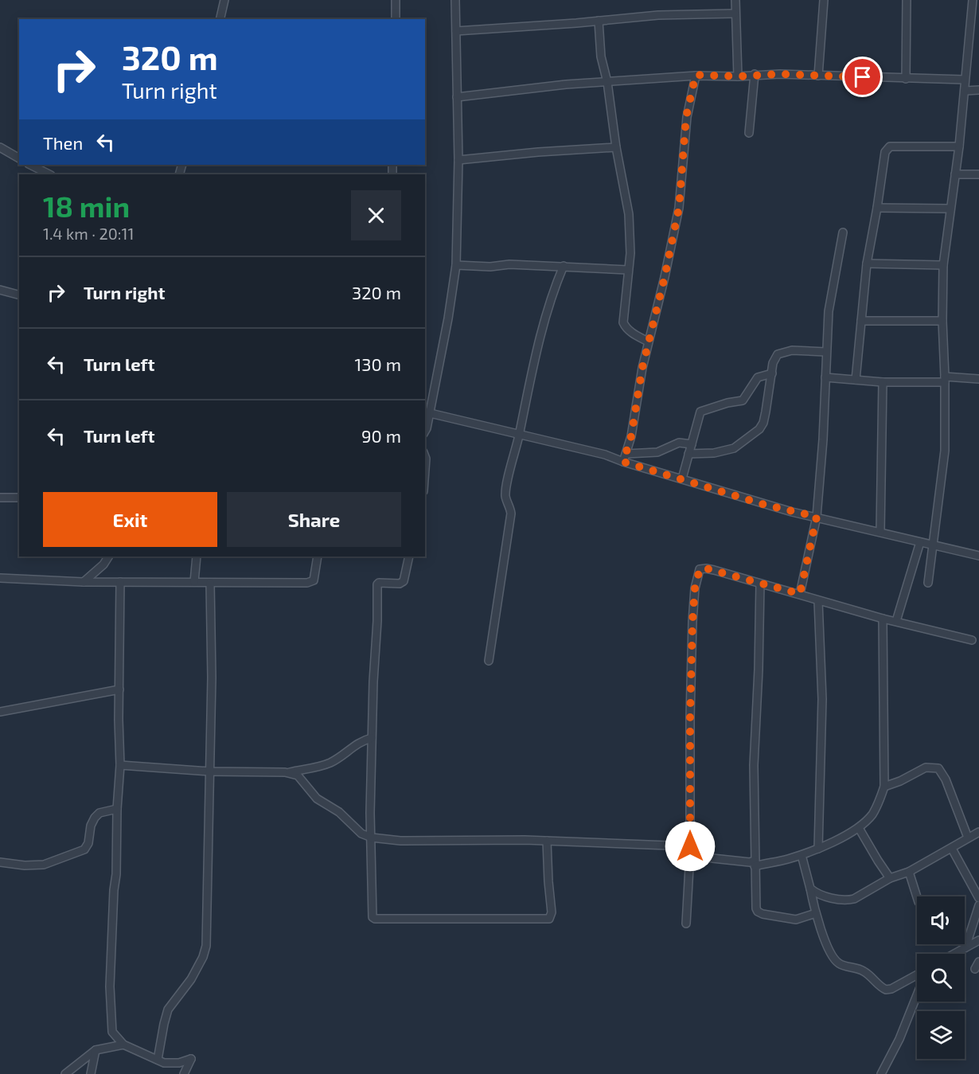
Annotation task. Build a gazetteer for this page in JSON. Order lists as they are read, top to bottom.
{
  "page": {
    "turn": ["320 m", "Turn right"],
    "then": "Then",
    "heading": ["18 min", "1.4 km · 20:11"],
    "list": [
      {
        "name": "Turn right",
        "value": "320 m"
      },
      {
        "name": "Turn left",
        "value": "130 m"
      },
      {
        "name": "Turn left",
        "value": "90 m"
      }
    ],
    "buttons": ["Exit", "Share"]
  }
}
